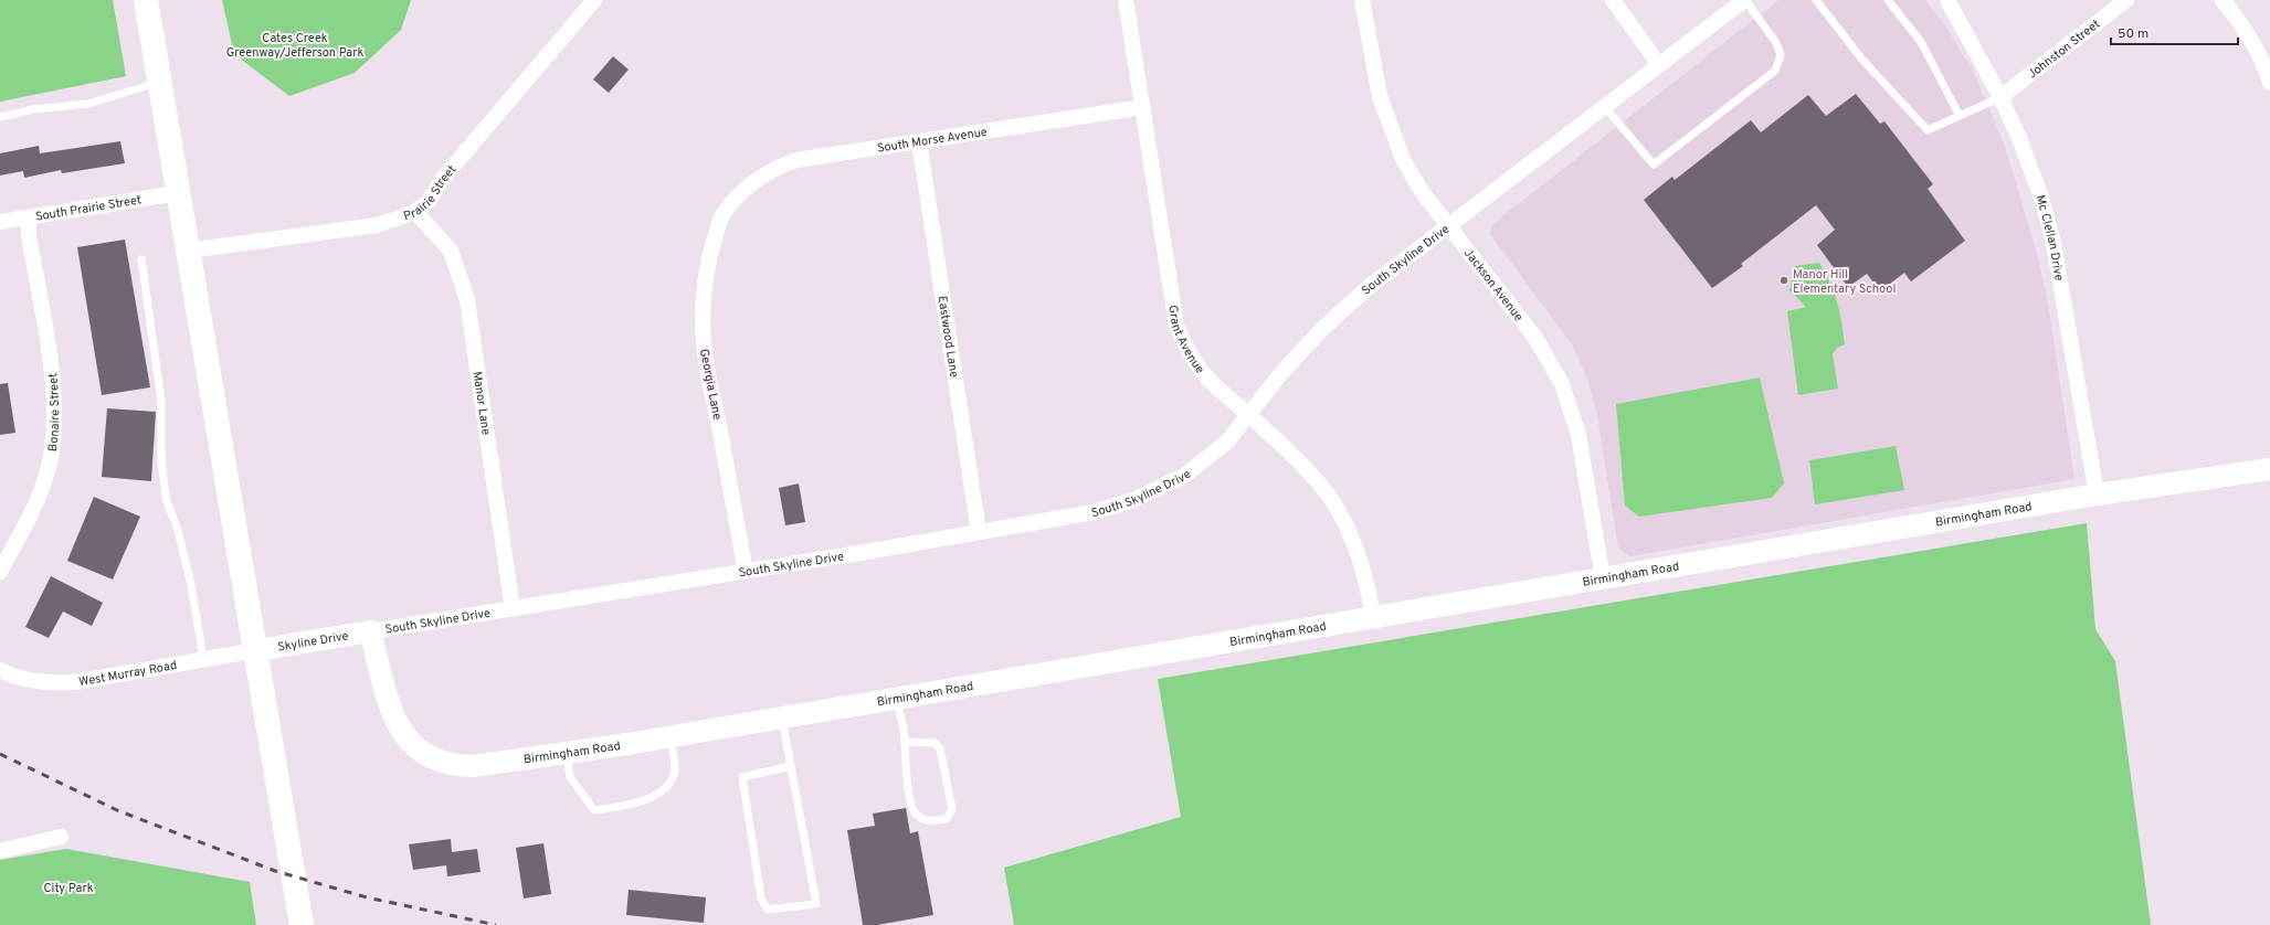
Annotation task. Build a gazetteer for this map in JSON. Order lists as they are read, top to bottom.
{
  "streets": {
    "street": [
      "Johnston Street",
      "South Morse Avenue",
      "Prairie Street",
      "South Prairie Street",
      "Mc Clellan Drive",
      "South Skyline Drive",
      "Jackson Avenue",
      "Eastwood Lane",
      "Grant Avenue",
      "Georgia Lane",
      "Manor Lane",
      "Bonaire Street",
      "Birmingham Road",
      "Skyline Drive",
      "West Murray Road"
    ]
  },
  "crossings": [
    ["Johnston Street", "Mc Clellan Drive"],
    ["South Morse Avenue", "Eastwood Lane"],
    ["South Morse Avenue", "Grant Avenue"],
    ["South Morse Avenue", "Georgia Lane"],
    ["Prairie Street", "Manor Lane"],
    ["South Prairie Street", "Bonaire Street"],
    ["Mc Clellan Drive", "Birmingham Road"],
    ["South Skyline Drive", "Jackson Avenue"],
    ["South Skyline Drive", "Eastwood Lane"],
    ["South Skyline Drive", "Grant Avenue"],
    ["South Skyline Drive", "Georgia Lane"],
    ["South Skyline Drive", "Manor Lane"],
    ["South Skyline Drive", "Birmingham Road"],
    ["South Skyline Drive", "Skyline Drive"],
    ["Jackson Avenue", "Birmingham Road"],
    ["Grant Avenue", "Birmingham Road"],
    ["Birmingham Road", "Skyline Drive"],
    ["Skyline Drive", "West Murray Road"]
  ],
  "parks": ["Cates Creek Greenway/Jefferson Park", "City Park"],
  "places": ["Manor Hill Elementary School"],
  "scale_bar": "50 m"
}
